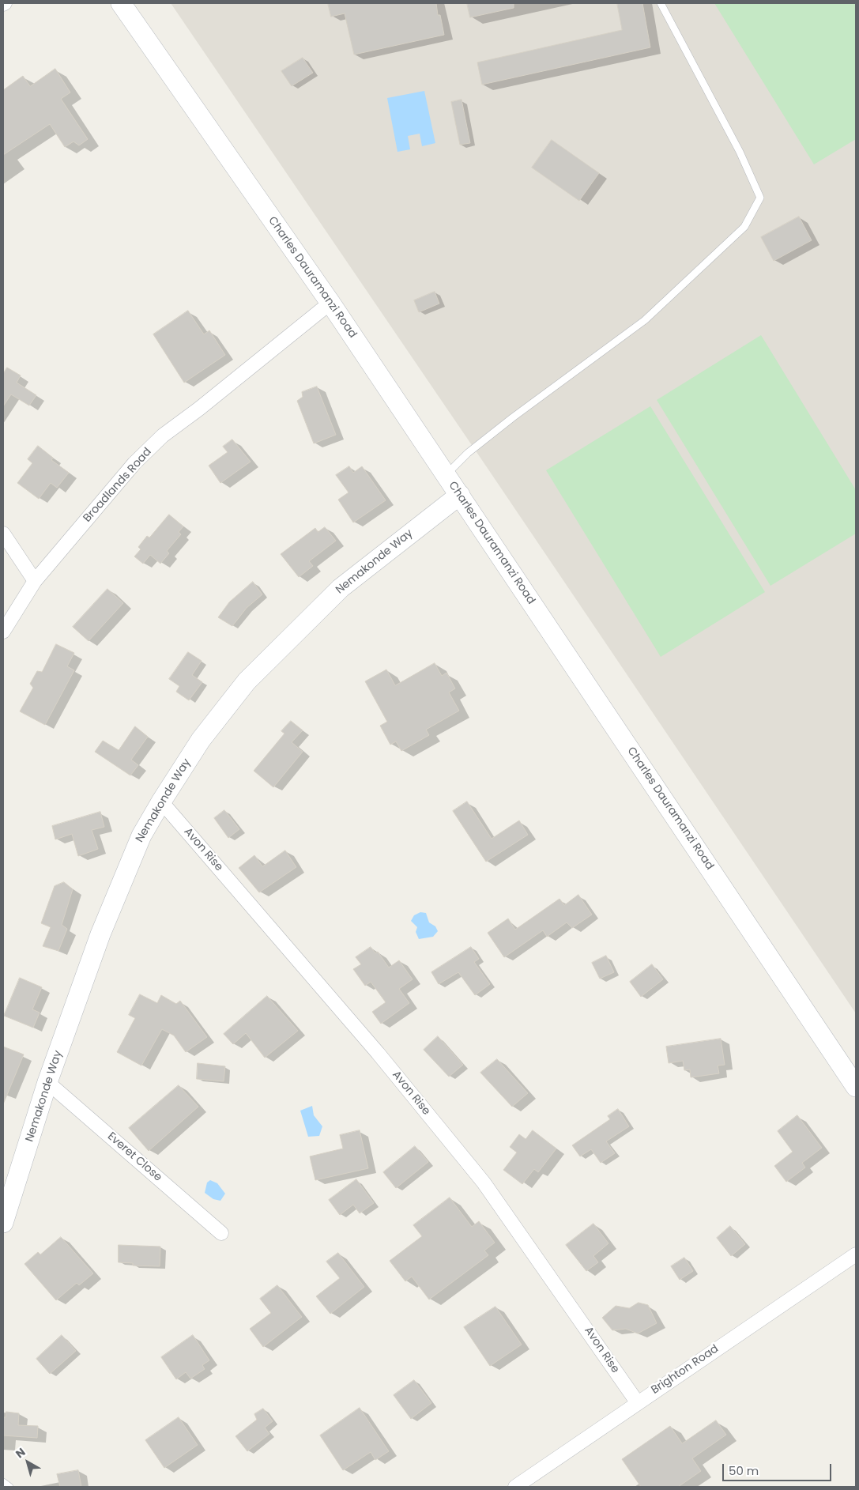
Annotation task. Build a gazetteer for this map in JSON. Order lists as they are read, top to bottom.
{
  "streets": {
    "street": [
      "Charles Dauramanzi Road",
      "Broadlands Road",
      "Nemakonde Way",
      "Avon Rise",
      "Everet Close",
      "Brighton Road"
    ]
  },
  "crossings": [
    ["Charles Dauramanzi Road", "Broadlands Road"],
    ["Charles Dauramanzi Road", "Nemakonde Way"],
    ["Nemakonde Way", "Avon Rise"],
    ["Nemakonde Way", "Everet Close"],
    ["Avon Rise", "Brighton Road"]
  ],
  "scale_bar": "50 m",
  "north": "top left"
}
